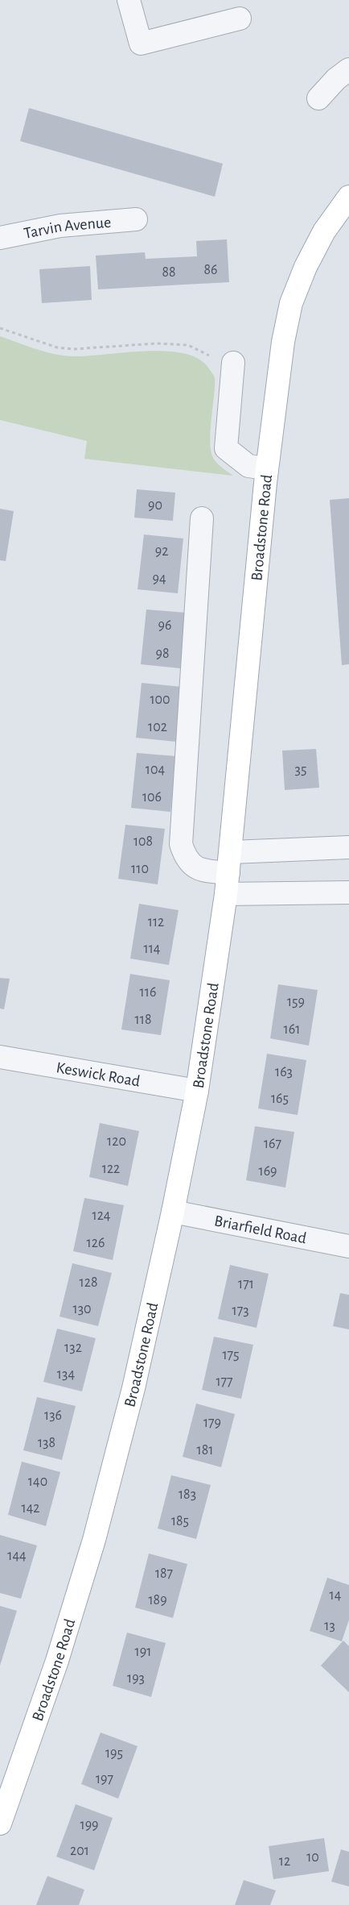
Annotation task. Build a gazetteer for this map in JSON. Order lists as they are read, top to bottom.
{
  "streets": {
    "main road": ["Broadstone Road"],
    "street": ["Tarvin Avenue", "Keswick Road", "Briarfield Road"]
  },
  "crossings": [
    ["Broadstone Road", "Keswick Road"],
    ["Broadstone Road", "Briarfield Road"]
  ],
  "house_numbers": [
    "86",
    "88",
    "90",
    "92",
    "94",
    "96",
    "98",
    "100",
    "102",
    "104",
    "35",
    "106",
    "108",
    "110",
    "112",
    "114",
    "116",
    "159",
    "118",
    "161",
    "163",
    "165",
    "120",
    "167",
    "122",
    "169",
    "124",
    "126",
    "128",
    "171",
    "130",
    "173",
    "132",
    "175",
    "134",
    "177",
    "136",
    "179",
    "138",
    "181",
    "140",
    "183",
    "142",
    "185",
    "144",
    "187",
    "14",
    "189",
    "13",
    "191",
    "193",
    "195",
    "197",
    "199",
    "201",
    "10",
    "12"
  ]
}
